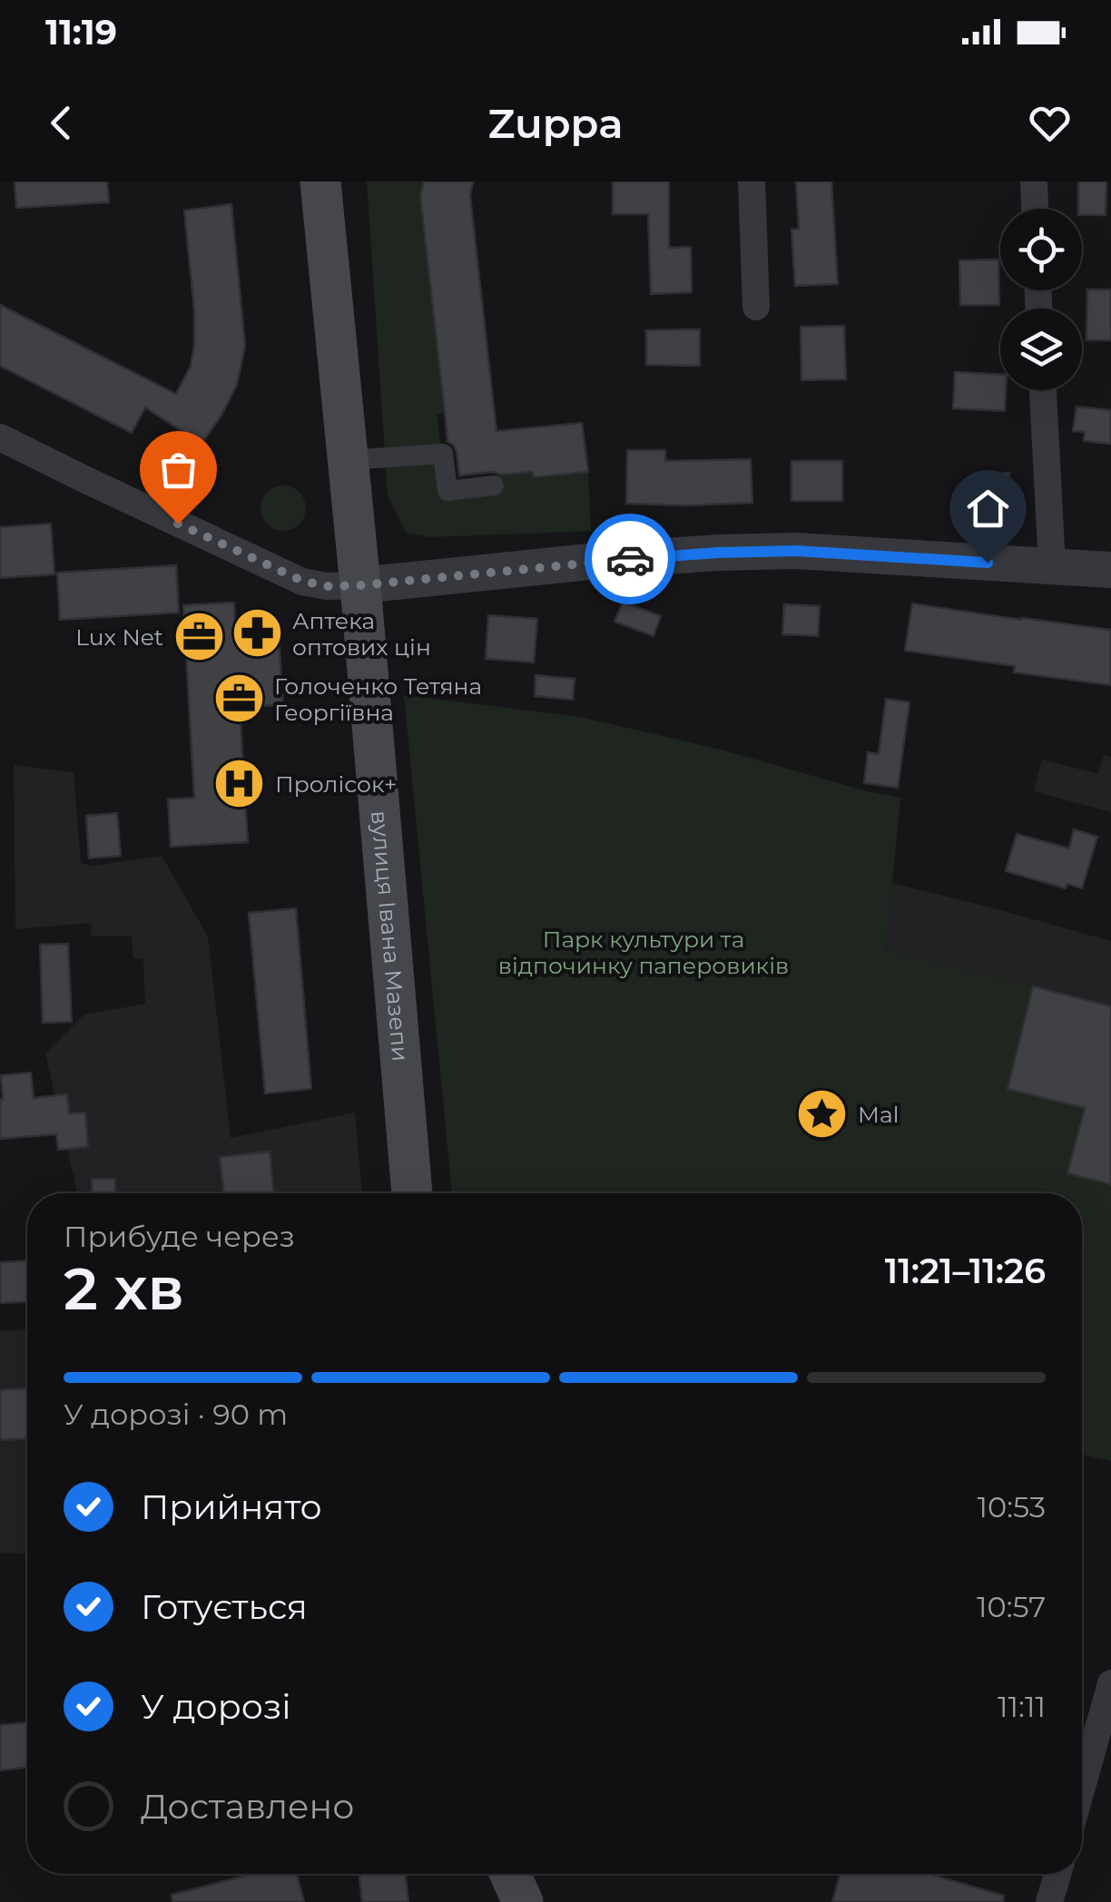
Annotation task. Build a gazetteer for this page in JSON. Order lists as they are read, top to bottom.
{
  "streets": {
    "main road": ["вулиця Івана Мазепи"]
  },
  "parks": ["Парк культури та відпочинку паперовиків"],
  "places": {
    "pharmacy": ["Аптека оптових цін"],
    "office": ["Lux Net", "Голоченко Тетяна Георгіївна"],
    "hospital": ["Пролісок+"],
    "place": ["Mal"]
  },
  "page": {
    "status": "11:19",
    "header": "Zuppa",
    "heading": ["2 хв", "Прибуде через", "11:21–11:26"],
    "bar": "У дорозі · 90 m",
    "list": [
      ["Прийнято", "10:53"],
      ["Готується", "10:57"],
      ["У дорозі", "11:11"],
      "Доставлено"
    ]
  }
}
